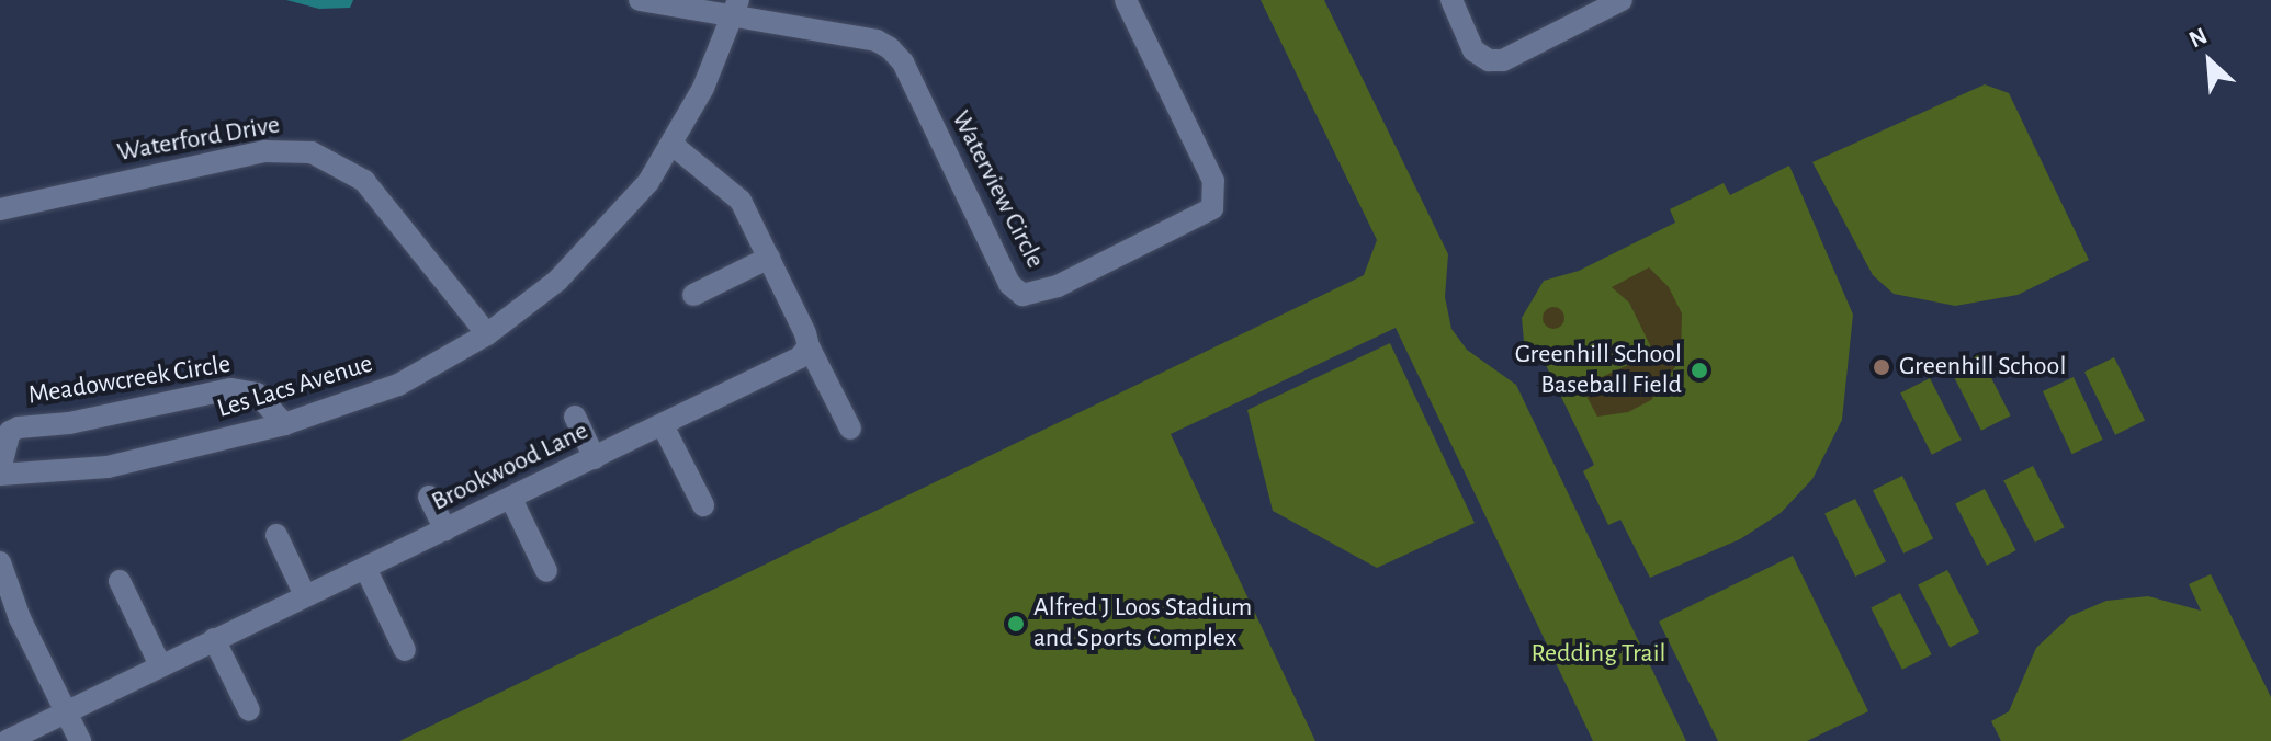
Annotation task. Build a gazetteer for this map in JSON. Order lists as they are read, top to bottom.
{
  "streets": {
    "street": [
      "Waterford Drive",
      "Waterview Circle",
      "Meadowcreek Circle",
      "Les Lacs Avenue",
      "Brookwood Lane"
    ]
  },
  "crossings": [
    ["Waterford Drive", "Les Lacs Avenue"],
    ["Waterview Circle", "Les Lacs Avenue"],
    ["Meadowcreek Circle", "Les Lacs Avenue"]
  ],
  "parks": ["Redding Trail"],
  "places": ["Greenhill School", "Greenhill School Baseball Field", "Alfred J Loos Stadium and Sports Complex"],
  "north": "top left"
}
